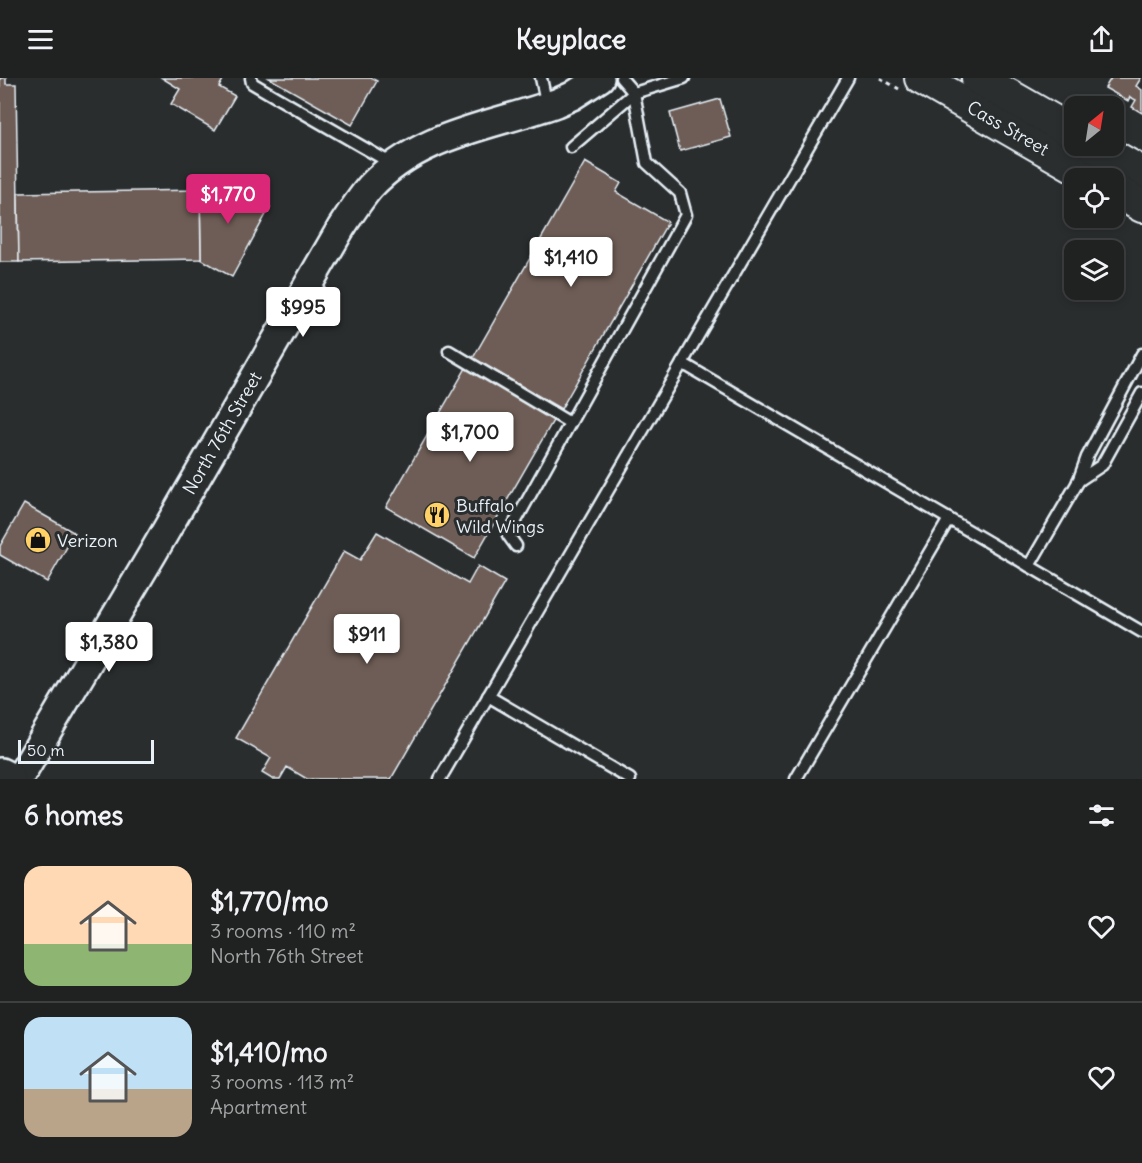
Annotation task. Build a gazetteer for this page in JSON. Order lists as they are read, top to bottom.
{
  "streets": {
    "main road": ["Cass Street"],
    "street": ["North 76th Street"]
  },
  "places": {
    "restaurant": ["Buffalo Wild Wings"],
    "shop": ["Verizon"]
  },
  "scale_bar": "50 m",
  "north": "top right",
  "page": {
    "header": "Keyplace",
    "price": [
      "$1,770",
      "$1,410",
      "$995",
      "$1,700",
      "$911",
      "$1,380"
    ],
    "scale": "50 m",
    "heading": "6 homes",
    "list": [
      {
        "name": "$1,770/mo",
        "note": "3 rooms · 110 m² · North 76th Street"
      },
      {
        "name": "$1,410/mo",
        "note": "3 rooms · 113 m² · Apartment"
      }
    ]
  }
}
